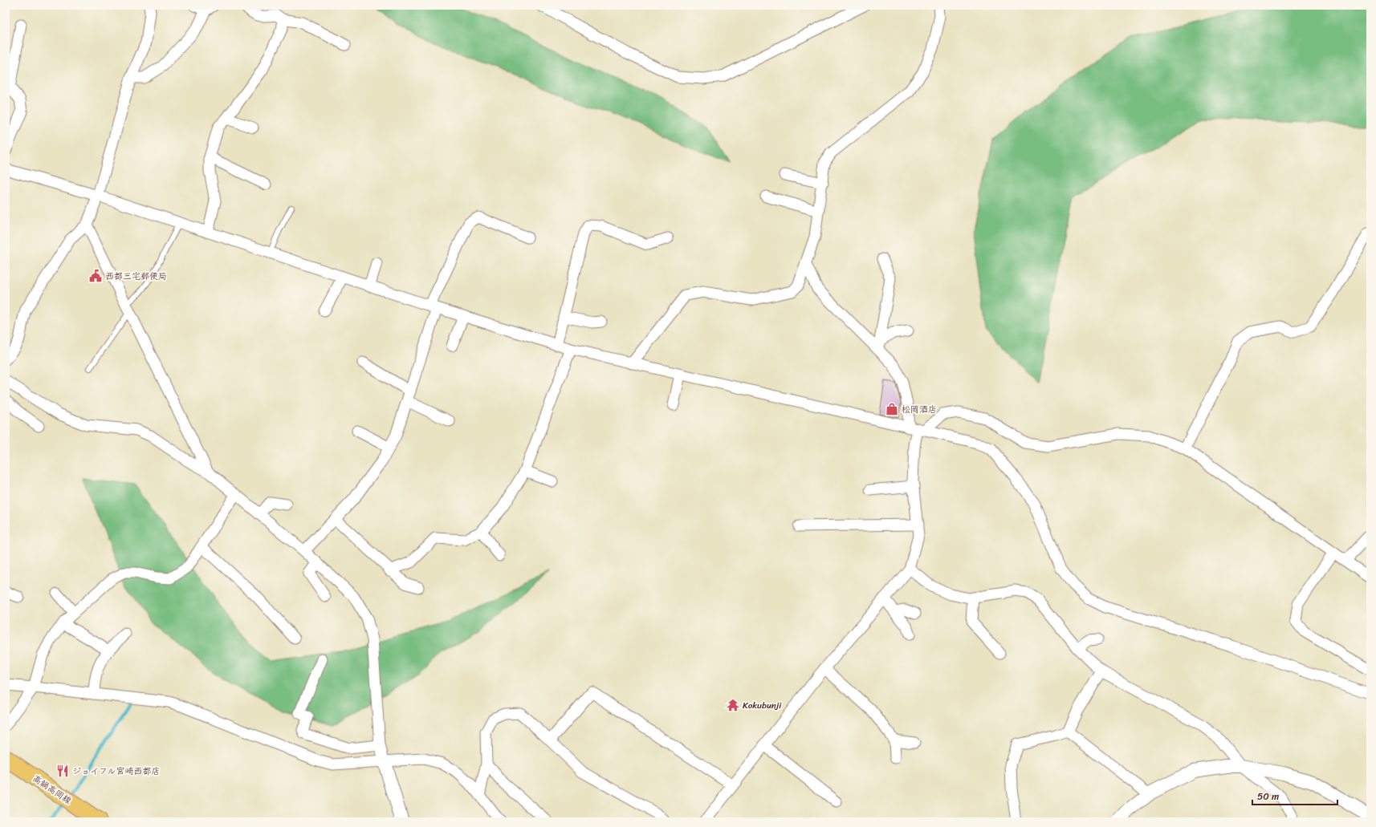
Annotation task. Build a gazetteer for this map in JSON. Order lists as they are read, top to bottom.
{
  "streets": {
    "main road": ["高鍋高岡線"]
  },
  "places": {
    "public building": ["西都三宅郵便局"],
    "shop": ["松岡酒店"],
    "temple": ["Kokubunji"],
    "restaurant": ["ジョイフル宮崎西都店"]
  },
  "scale_bar": "50 m"
}
